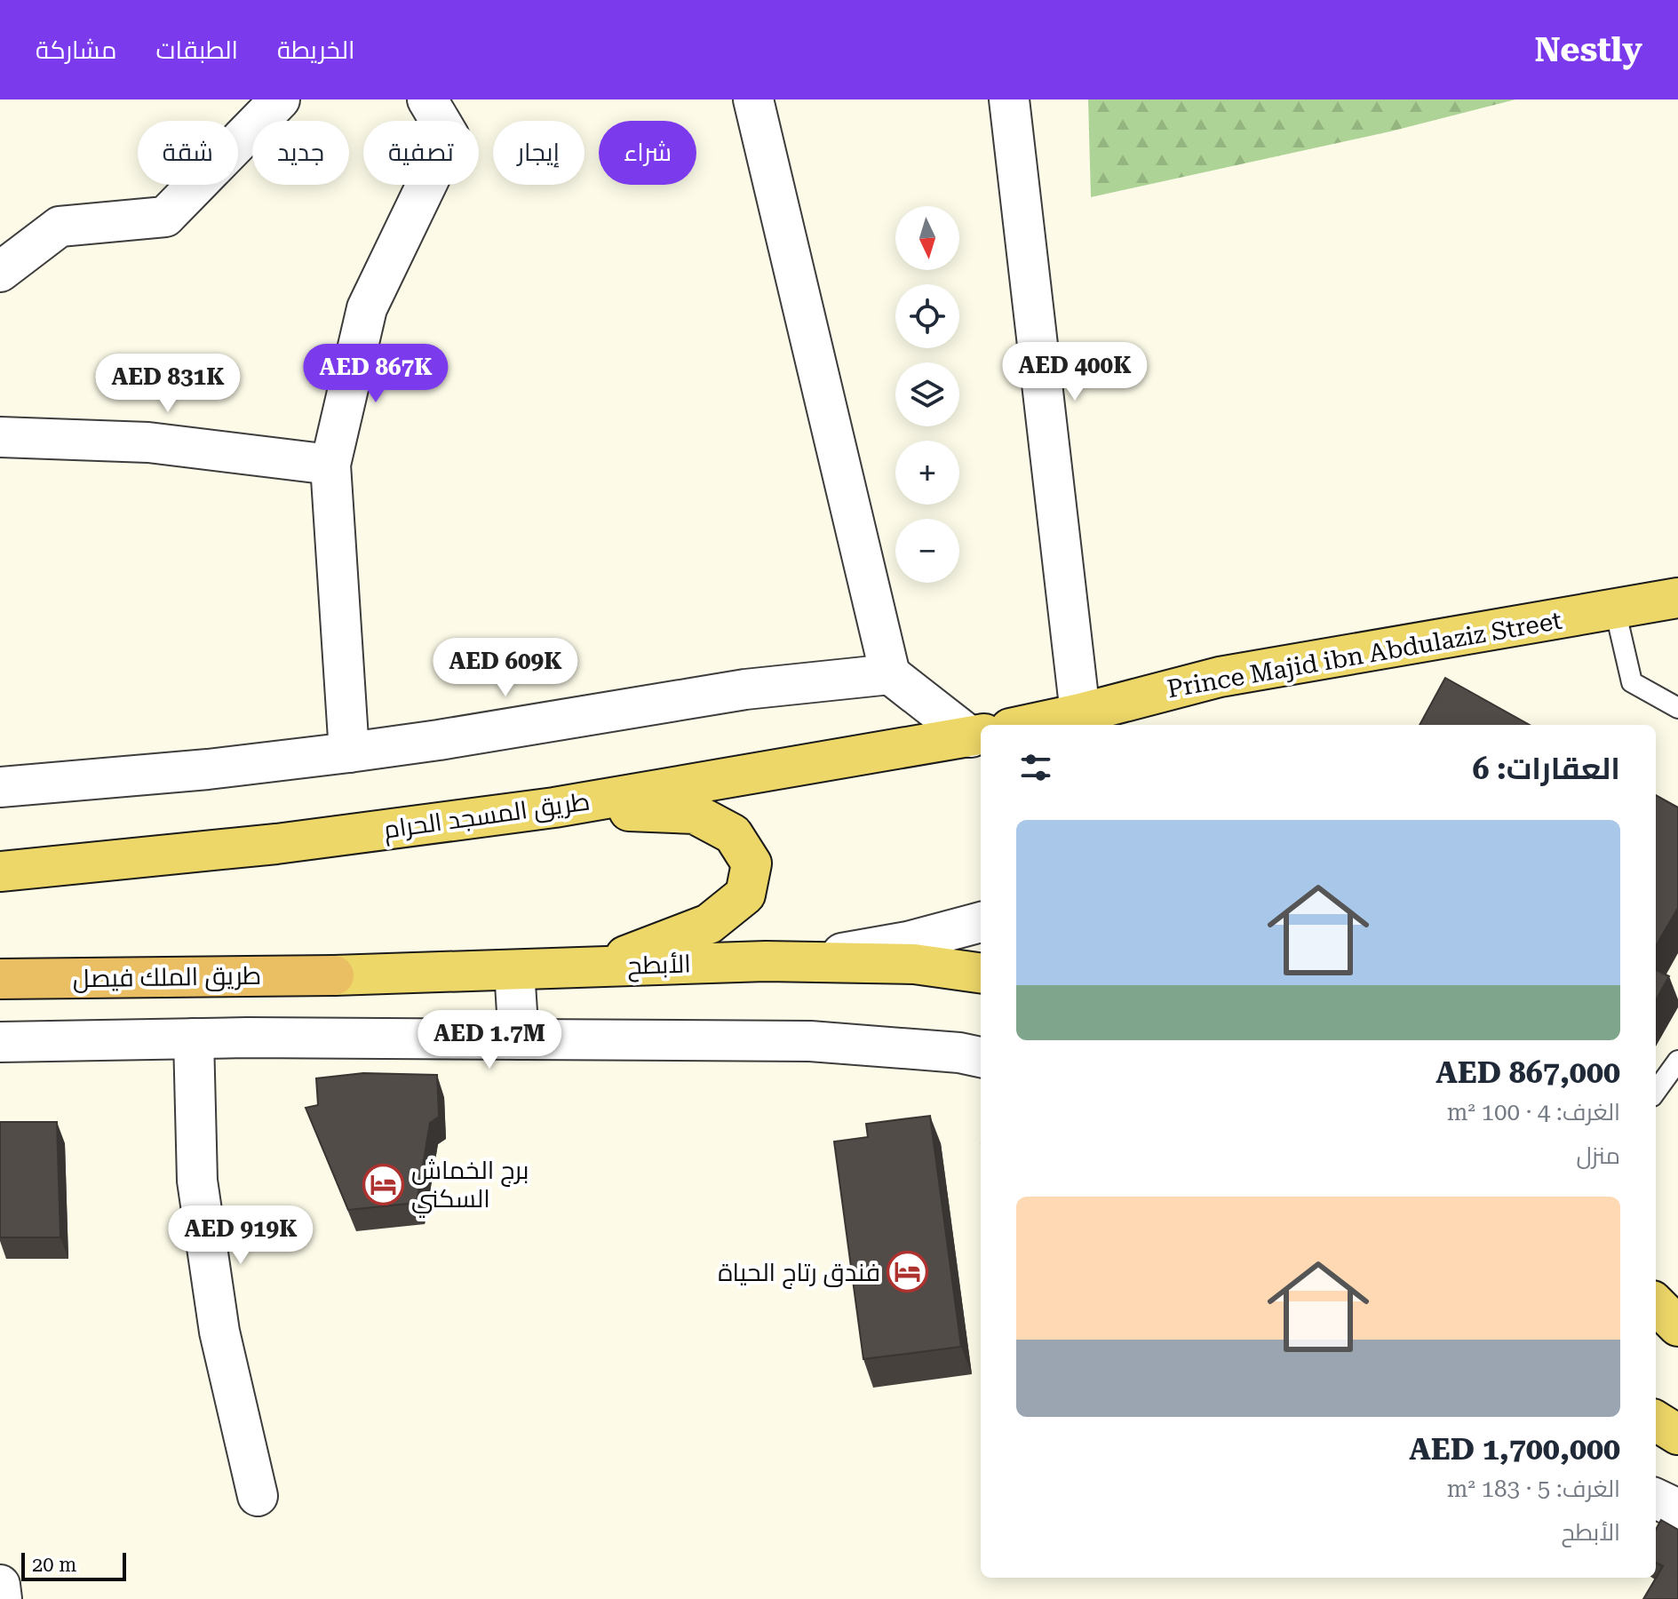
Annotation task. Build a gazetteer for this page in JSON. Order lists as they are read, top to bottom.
{
  "streets": {
    "highway": ["طريق الملك فيصل"],
    "main road": ["Prince Majid ibn Abdulaziz Street", "طريق المسجد الحرام", "الأبطح"]
  },
  "crossings": [
    ["الأبطح", "طريق الملك فيصل"]
  ],
  "places": {
    "hotel": ["برج الخماش السكني", "فندق رتاج الحياة"]
  },
  "scale_bar": "20 m",
  "north": "bottom",
  "page": {
    "header": "Nestly",
    "nav": ["الخريطة", "الطبقات", "مشاركة"],
    "chip": [
      "شراء",
      "إيجار",
      "تصفية",
      "جديد",
      "شقة"
    ],
    "map_buttons": ["+", "−"],
    "price": [
      "AED 400K",
      "AED 867K",
      "AED 831K",
      "AED 609K",
      "AED 1.7M",
      "AED 919K"
    ],
    "heading": "العقارات: 6",
    "list": [
      {
        "name": "AED 867,000",
        "note": "الغرف: 4 · 100 m² · منزل"
      },
      {
        "name": "AED 1,700,000",
        "note": "الغرف: 5 · 183 m² · الأبطح"
      }
    ],
    "scale": "20 m"
  }
}
